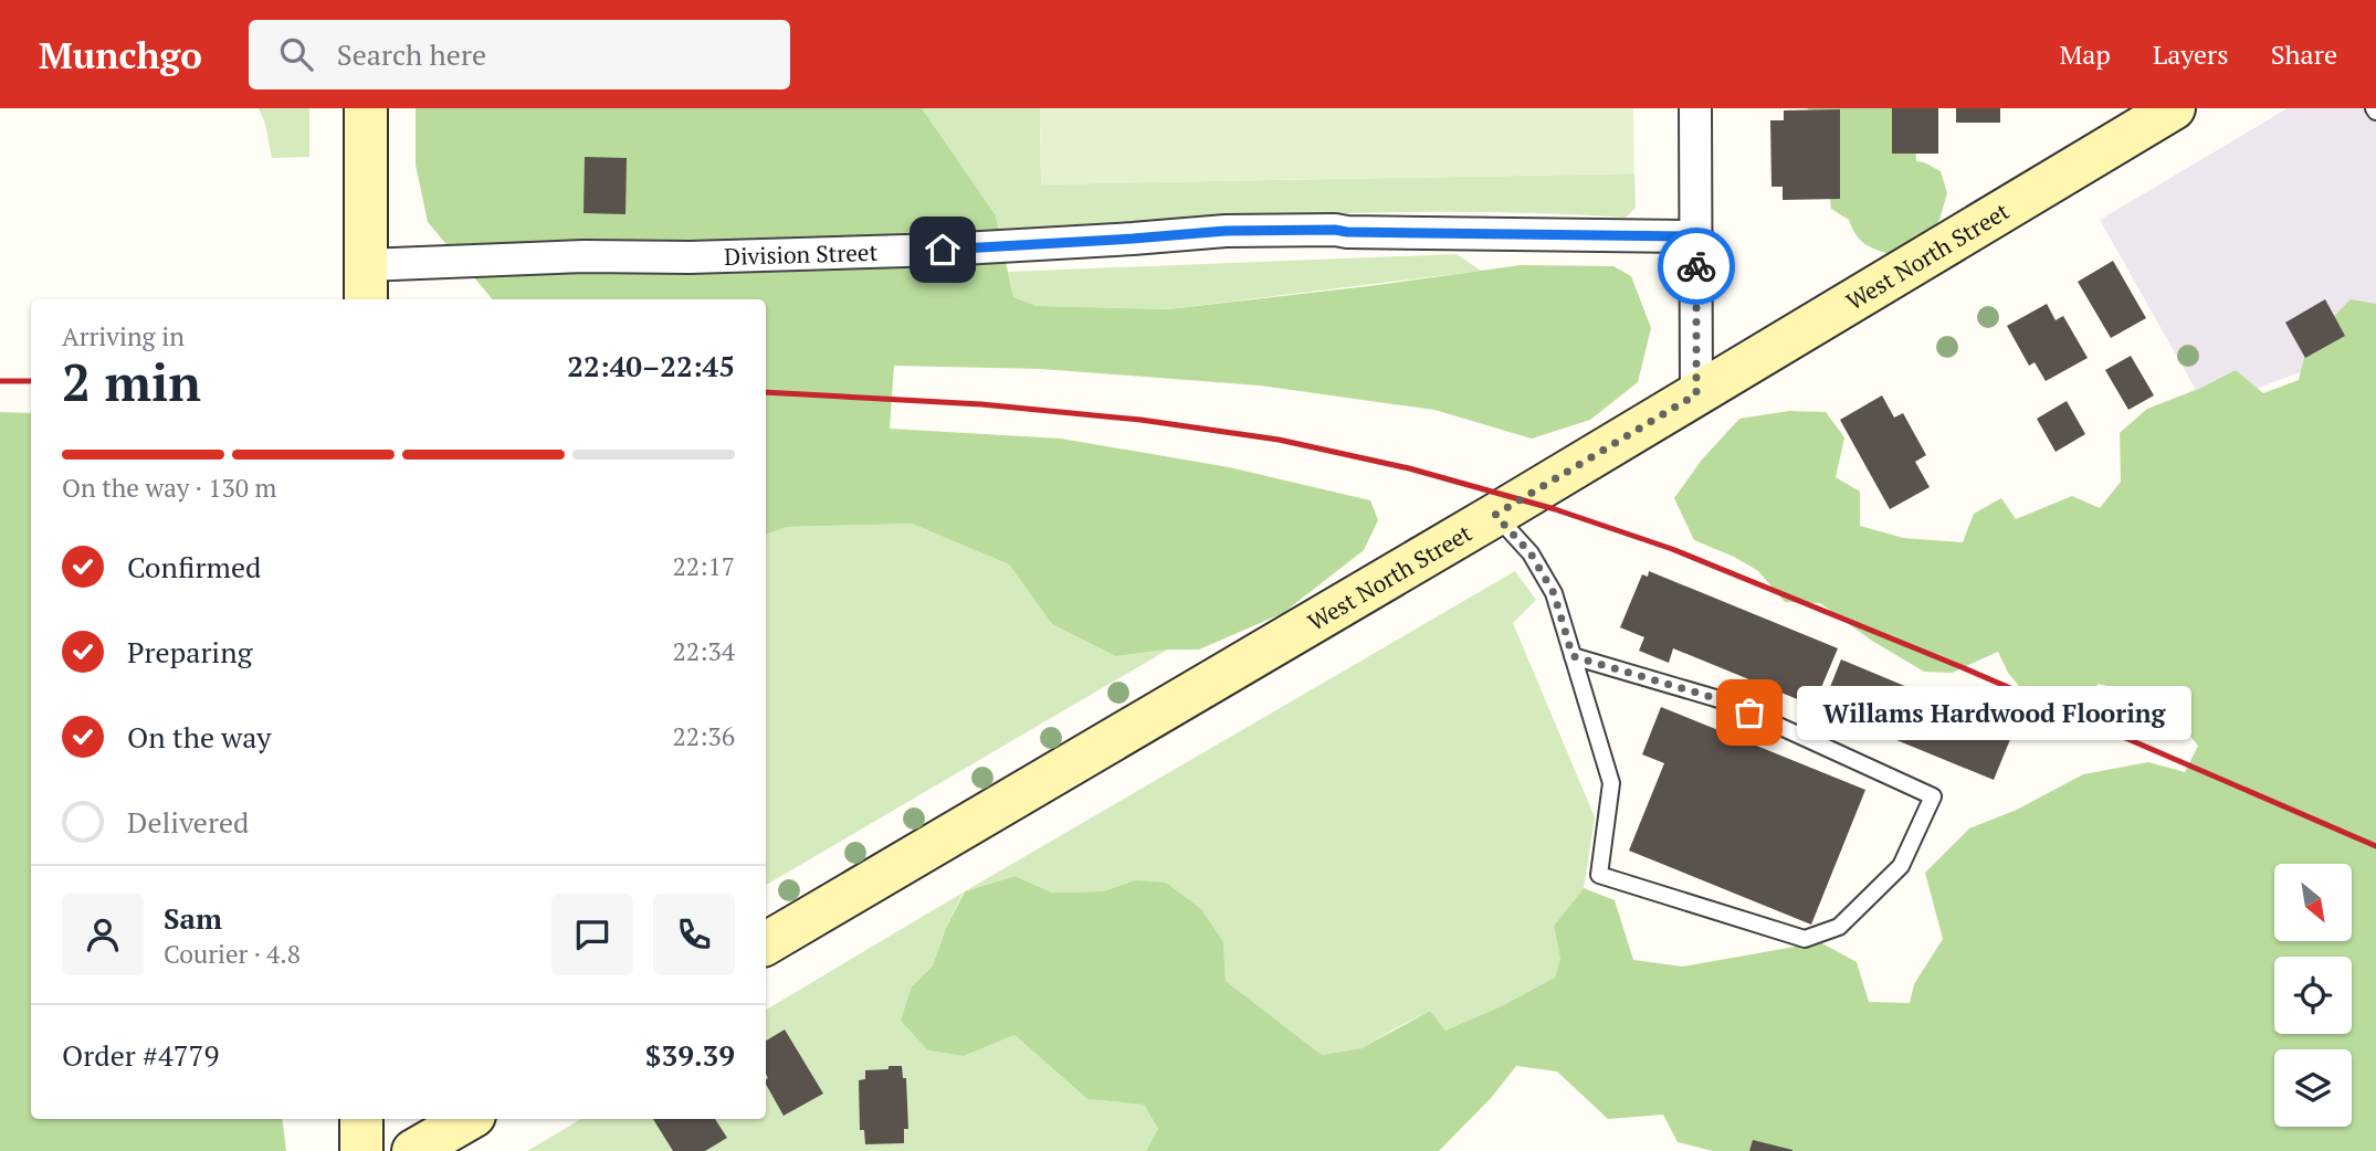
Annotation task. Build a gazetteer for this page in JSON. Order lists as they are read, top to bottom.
{
  "streets": {
    "street": ["Division Street", "West North Street"]
  },
  "places": ["Willams Hardwood Flooring"],
  "north": "bottom right",
  "page": {
    "header": "Munchgo",
    "search": "Search here",
    "nav": ["Map", "Layers", "Share"],
    "heading": ["2 min", "Arriving in", "22:40–22:45"],
    "panel": [
      "Sam",
      "Courier · 4.8",
      "Order #4779",
      "$39.39"
    ],
    "bar": "On the way · 130 m",
    "list": [
      ["Confirmed", "22:17"],
      ["Preparing", "22:34"],
      ["On the way", "22:36"],
      "Delivered"
    ],
    "bubble": "Willams Hardwood Flooring"
  }
}
